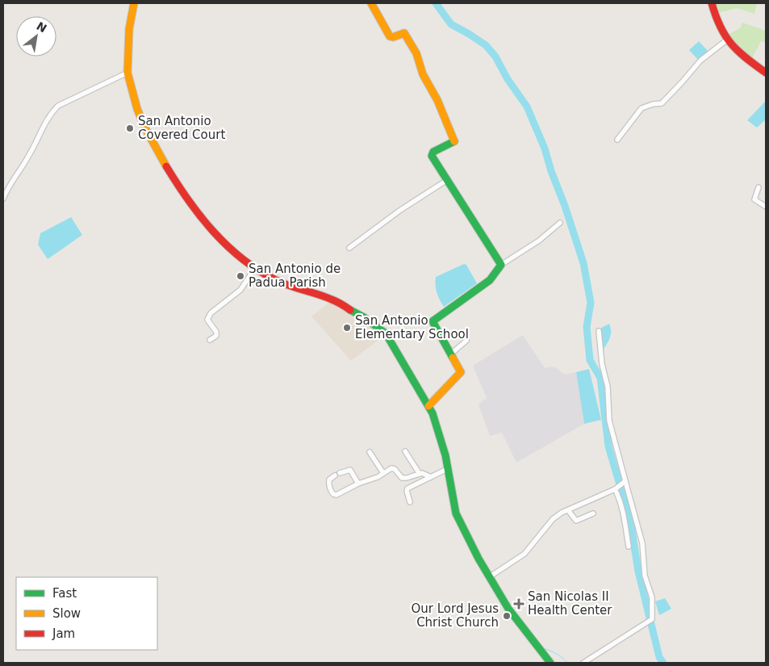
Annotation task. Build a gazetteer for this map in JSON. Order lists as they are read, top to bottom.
{
  "places": {
    "other": [
      "San Antonio Covered Court",
      "San Antonio de Padua Parish",
      "San Antonio Elementary School",
      "Our Lord Jesus Christ Church"
    ],
    "health": ["San Nicolas II Health Center"]
  },
  "legend": ["Fast", "Slow", "Jam"],
  "north": "top right"
}
